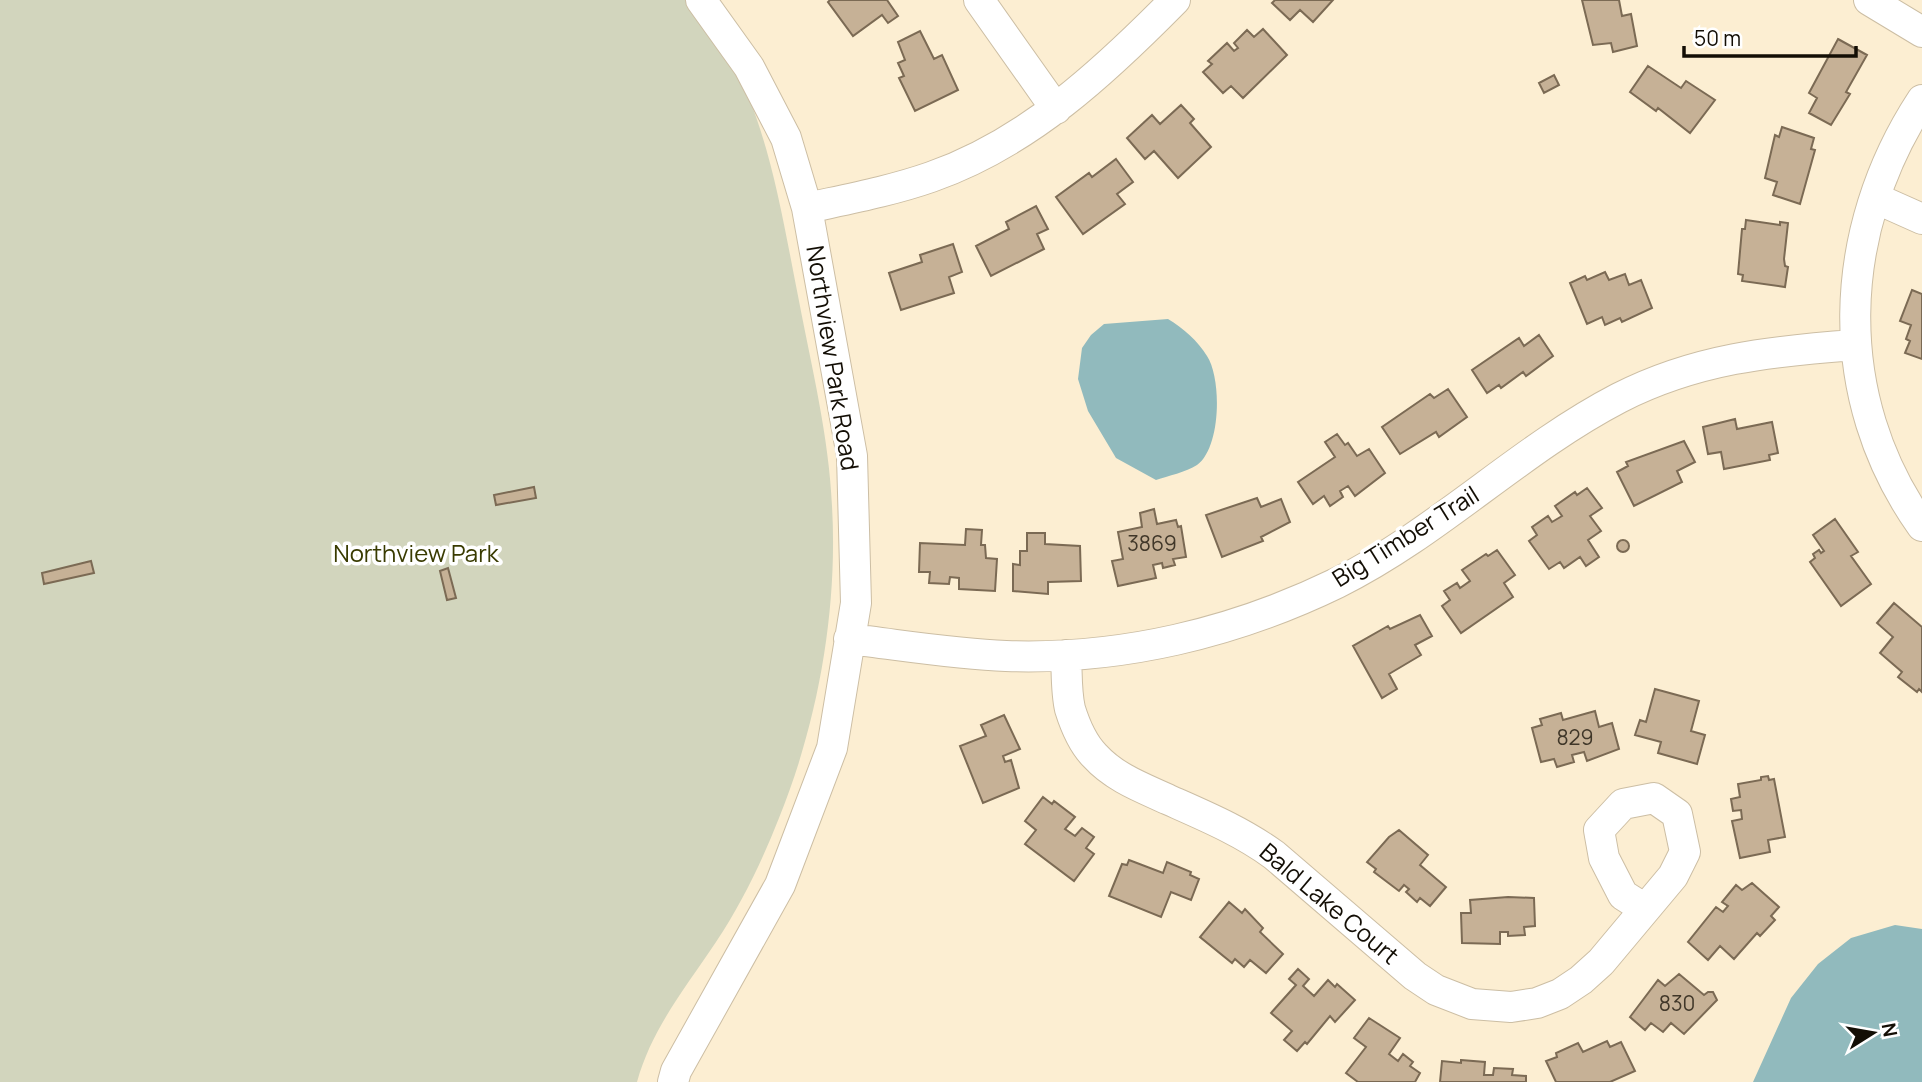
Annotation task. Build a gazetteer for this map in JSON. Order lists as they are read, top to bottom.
{
  "streets": {
    "street": ["Northview Park Road", "Big Timber Trail", "Bald Lake Court"]
  },
  "crossings": [
    ["Northview Park Road", "Big Timber Trail"],
    ["Big Timber Trail", "Bald Lake Court"]
  ],
  "parks": ["Northview Park"],
  "house_numbers": ["3869", "829", "830"],
  "scale_bar": "50 m",
  "north": "right"
}
